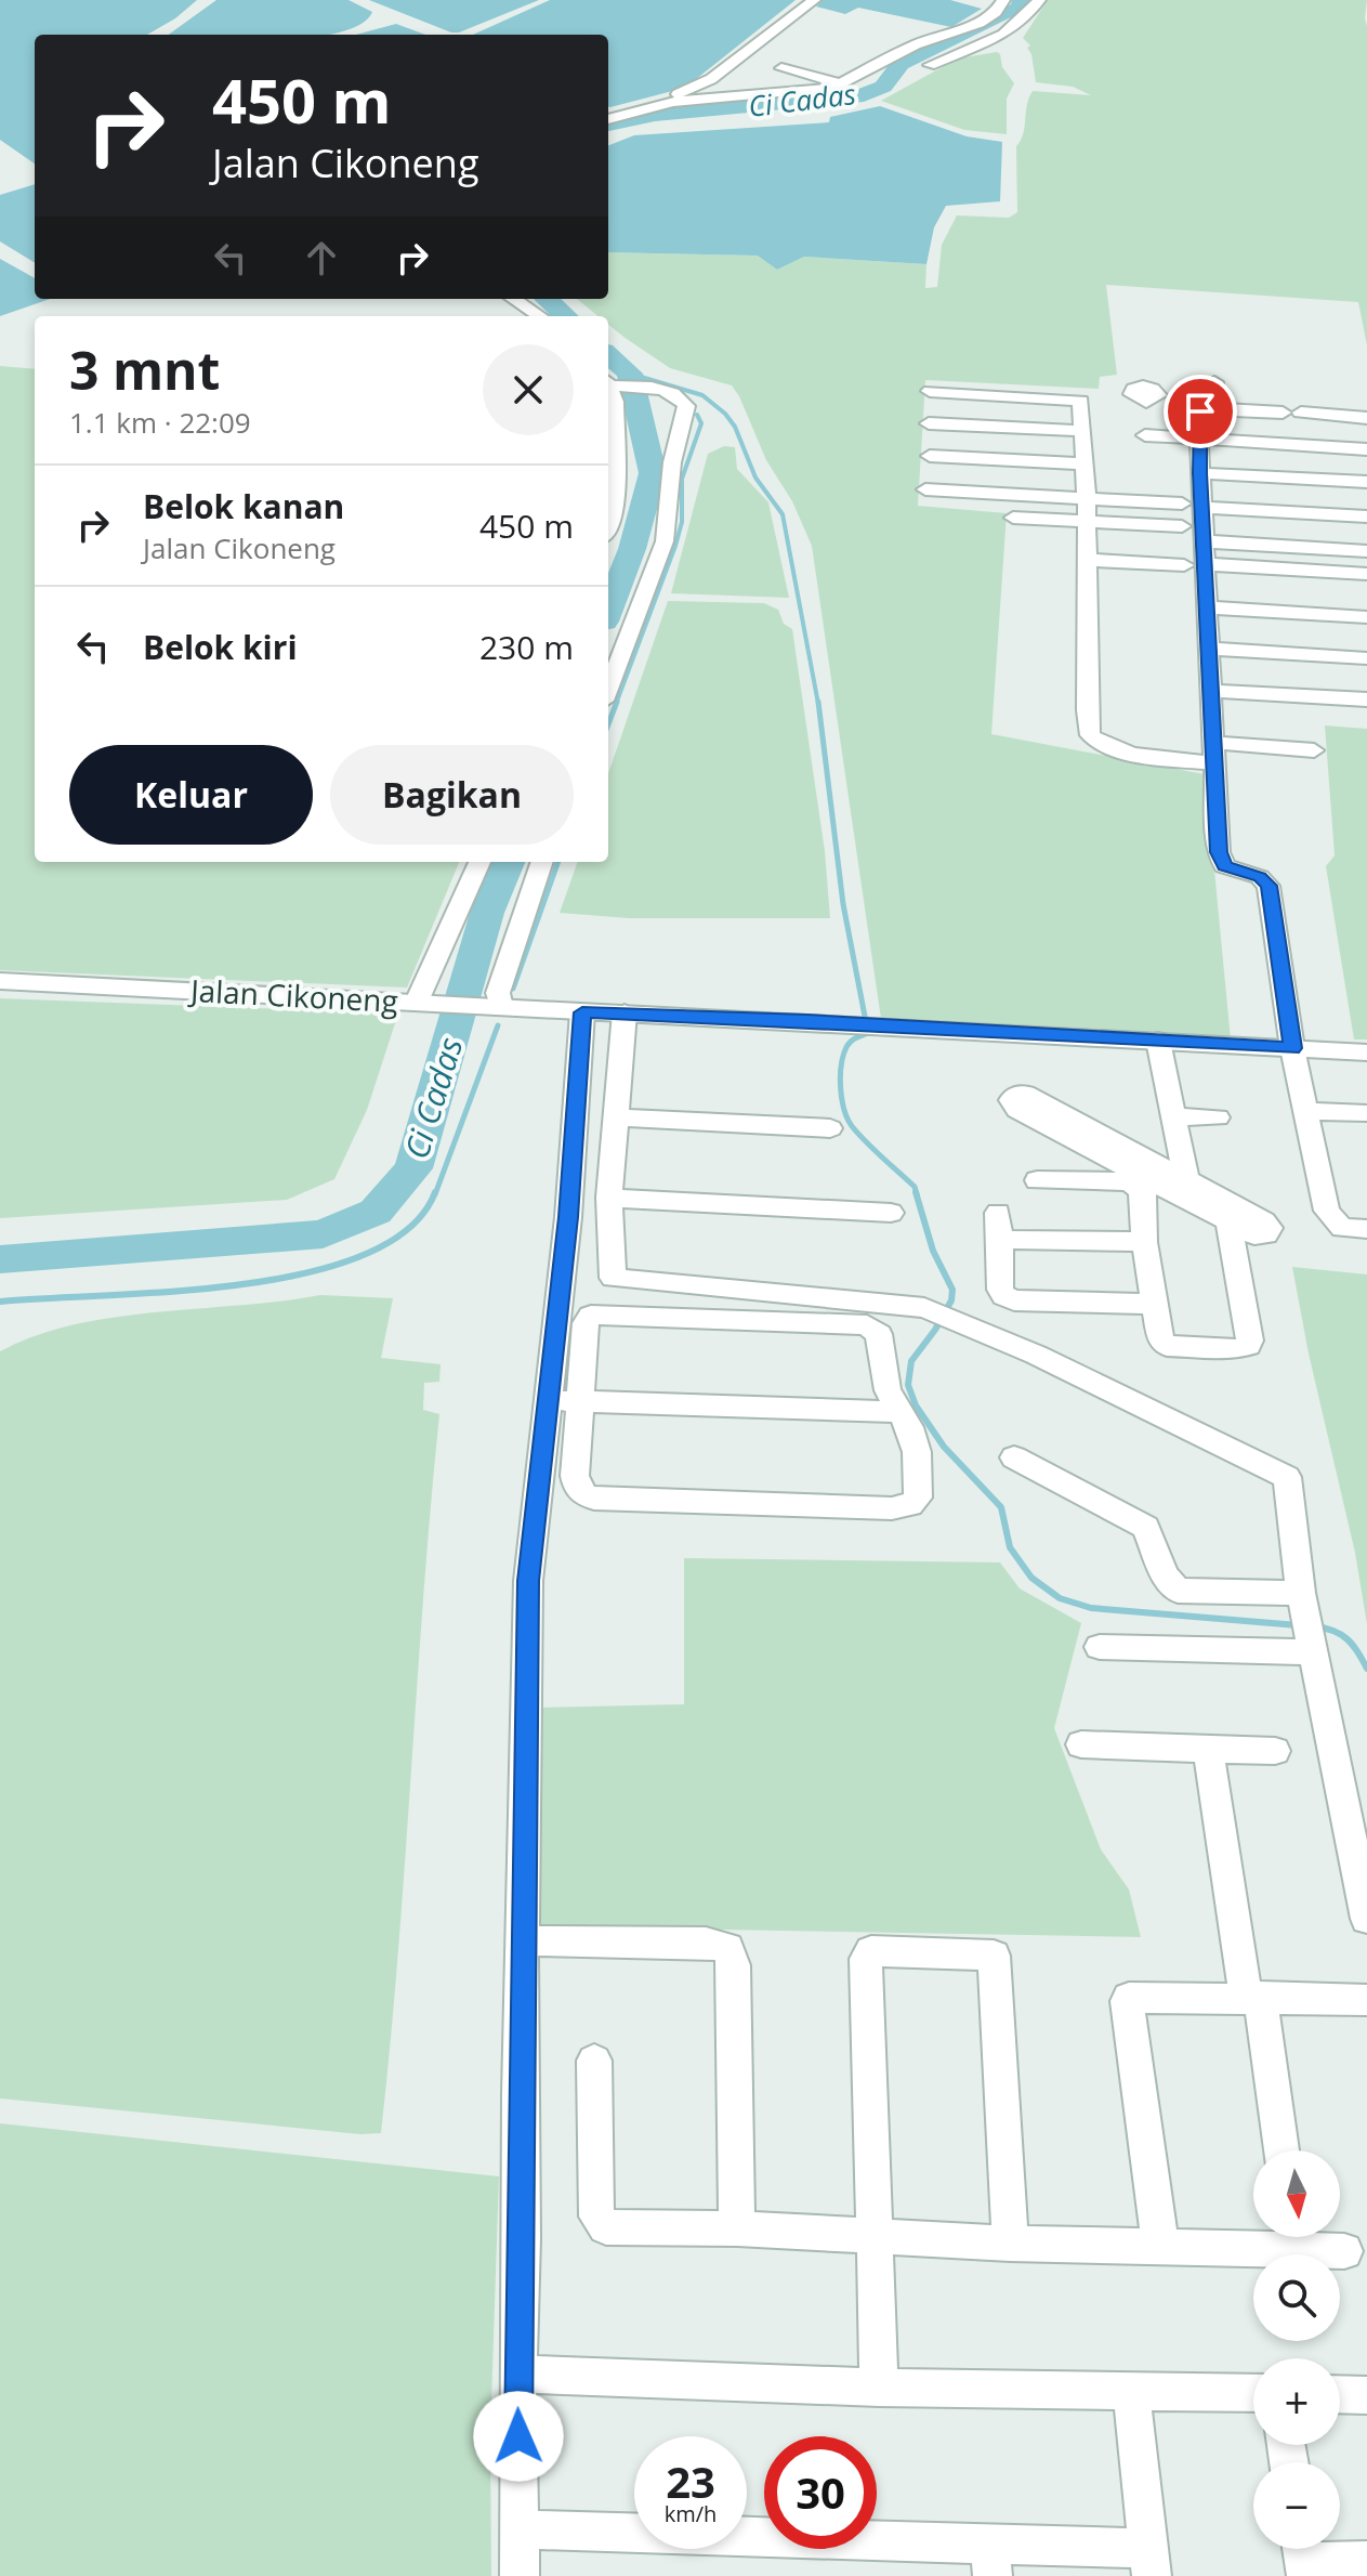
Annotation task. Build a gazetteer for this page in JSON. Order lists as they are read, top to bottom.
{
  "streets": {
    "street": ["Jalan Cikoneng"]
  },
  "water": ["Ci Cadas"],
  "north": "bottom",
  "page": {
    "turn": ["450 m", "Jalan Cikoneng"],
    "heading": ["3 mnt", "1.1 km · 22:09"],
    "list": [
      {
        "name": "Belok kanan",
        "note": "Jalan Cikoneng",
        "value": "450 m"
      },
      {
        "name": "Belok kiri",
        "value": "230 m"
      }
    ],
    "buttons": ["Keluar", "Bagikan"],
    "map_buttons": ["+", "−"],
    "speed": "23 km/h",
    "limit": "30"
  }
}
